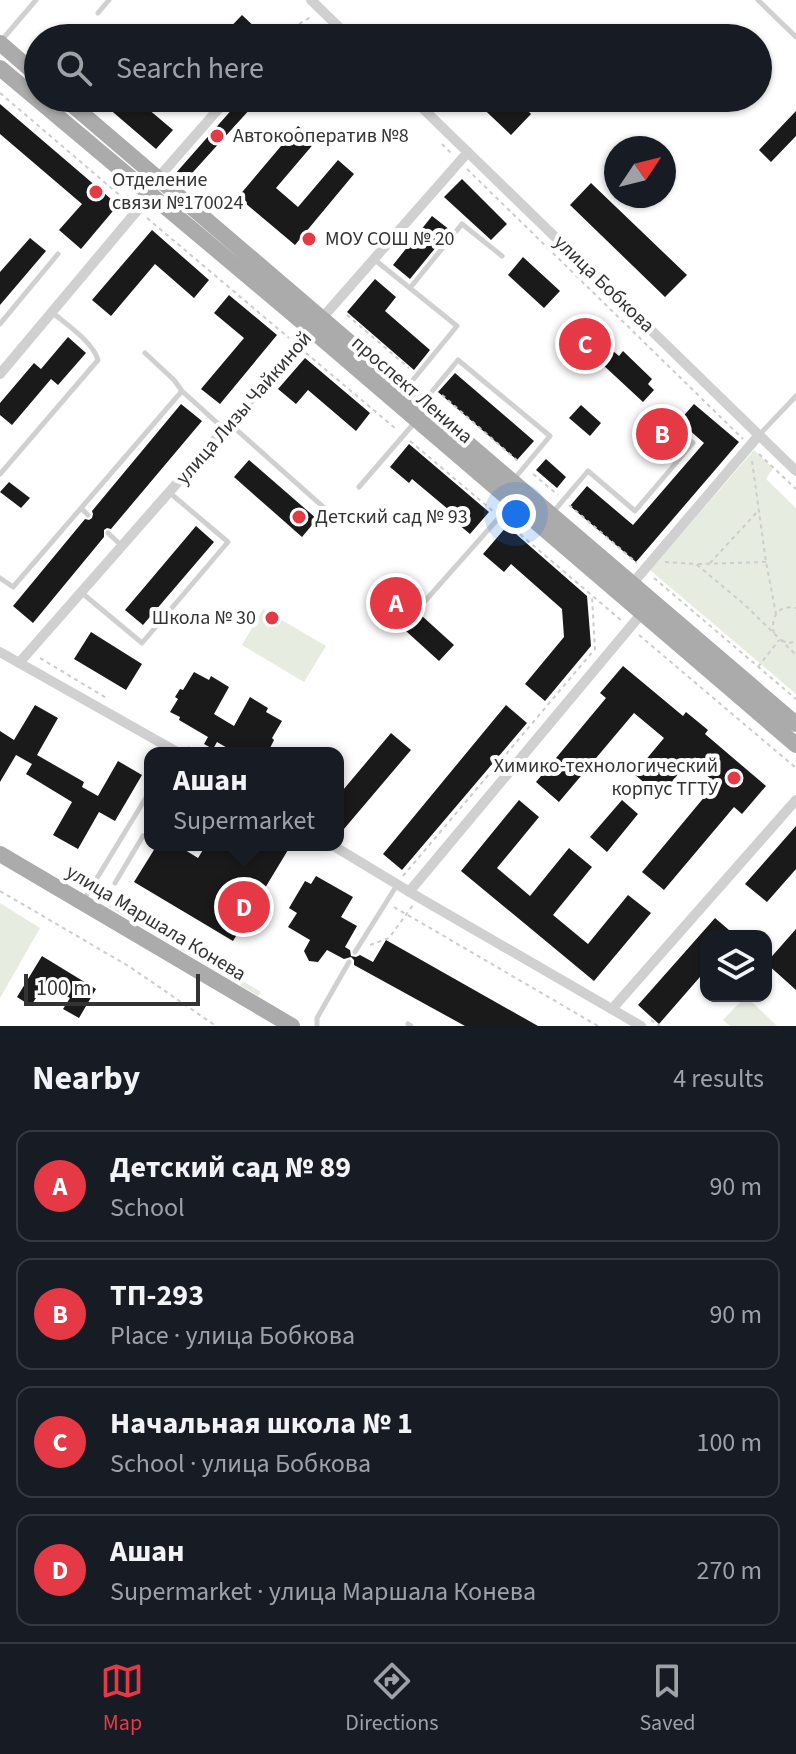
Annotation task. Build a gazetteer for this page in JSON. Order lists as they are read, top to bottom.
{
  "streets": {
    "main road": ["проспект Ленина", "улица Маршала Конева"],
    "street": ["улица Бобкова", "улица Лизы Чайкиной"]
  },
  "crossings": [
    ["улица Бобкова", "улица Лизы Чайкиной"],
    ["проспект Ленина", "улица Лизы Чайкиной"]
  ],
  "places": [
    "Автокооператив №8",
    "Отделение связи №170024",
    "МОУ СОШ № 20",
    "Детский сад № 93",
    "Школа № 30",
    "Химико-технологический корпус ТГТУ"
  ],
  "scale_bar": "100 m",
  "north": "top right",
  "page": {
    "search": "Search here",
    "pins": [
      "C",
      "B",
      "A",
      "D"
    ],
    "popup": ["Ашан", "Supermarket"],
    "scale": "100 m",
    "heading": ["Nearby", "4 results"],
    "list": [
      {
        "mark": "A",
        "name": "Детский сад № 89",
        "note": "School",
        "value": "90 m"
      },
      {
        "mark": "B",
        "name": "ТП-293",
        "note": "Place · улица Бобкова",
        "value": "90 m"
      },
      {
        "mark": "C",
        "name": "Начальная школа № 1",
        "note": "School · улица Бобкова",
        "value": "100 m"
      },
      {
        "mark": "D",
        "name": "Ашан",
        "note": "Supermarket · улица Маршала Конева",
        "value": "270 m"
      }
    ],
    "nav": ["Map", "Directions", "Saved"]
  }
}
